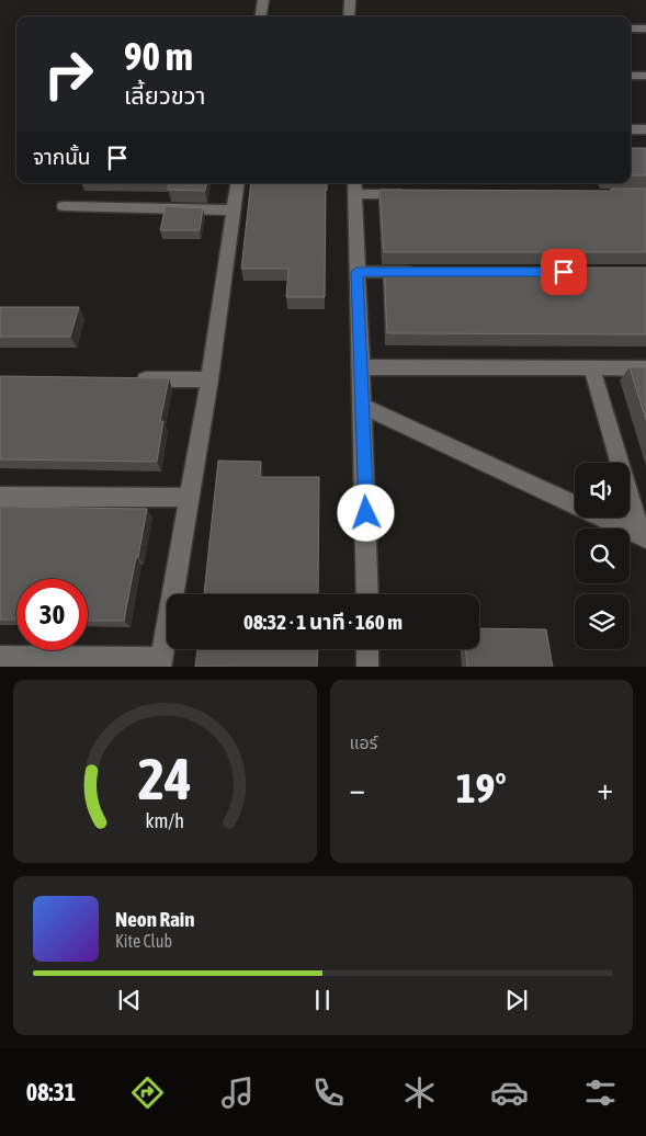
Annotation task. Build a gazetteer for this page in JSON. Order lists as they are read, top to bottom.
{
  "page": {
    "turn": ["90 m", "เลี้ยวขวา"],
    "then": "จากนั้น",
    "limit": "30",
    "trip": "08:32 · 1 นาที · 160 m",
    "tile": "แอร์",
    "heat": ["−", "19°", "+"],
    "song": ["Neon Rain", "Kite Club"],
    "tabs": "08:31",
    "gauge": ["24", "km/h"]
  }
}
